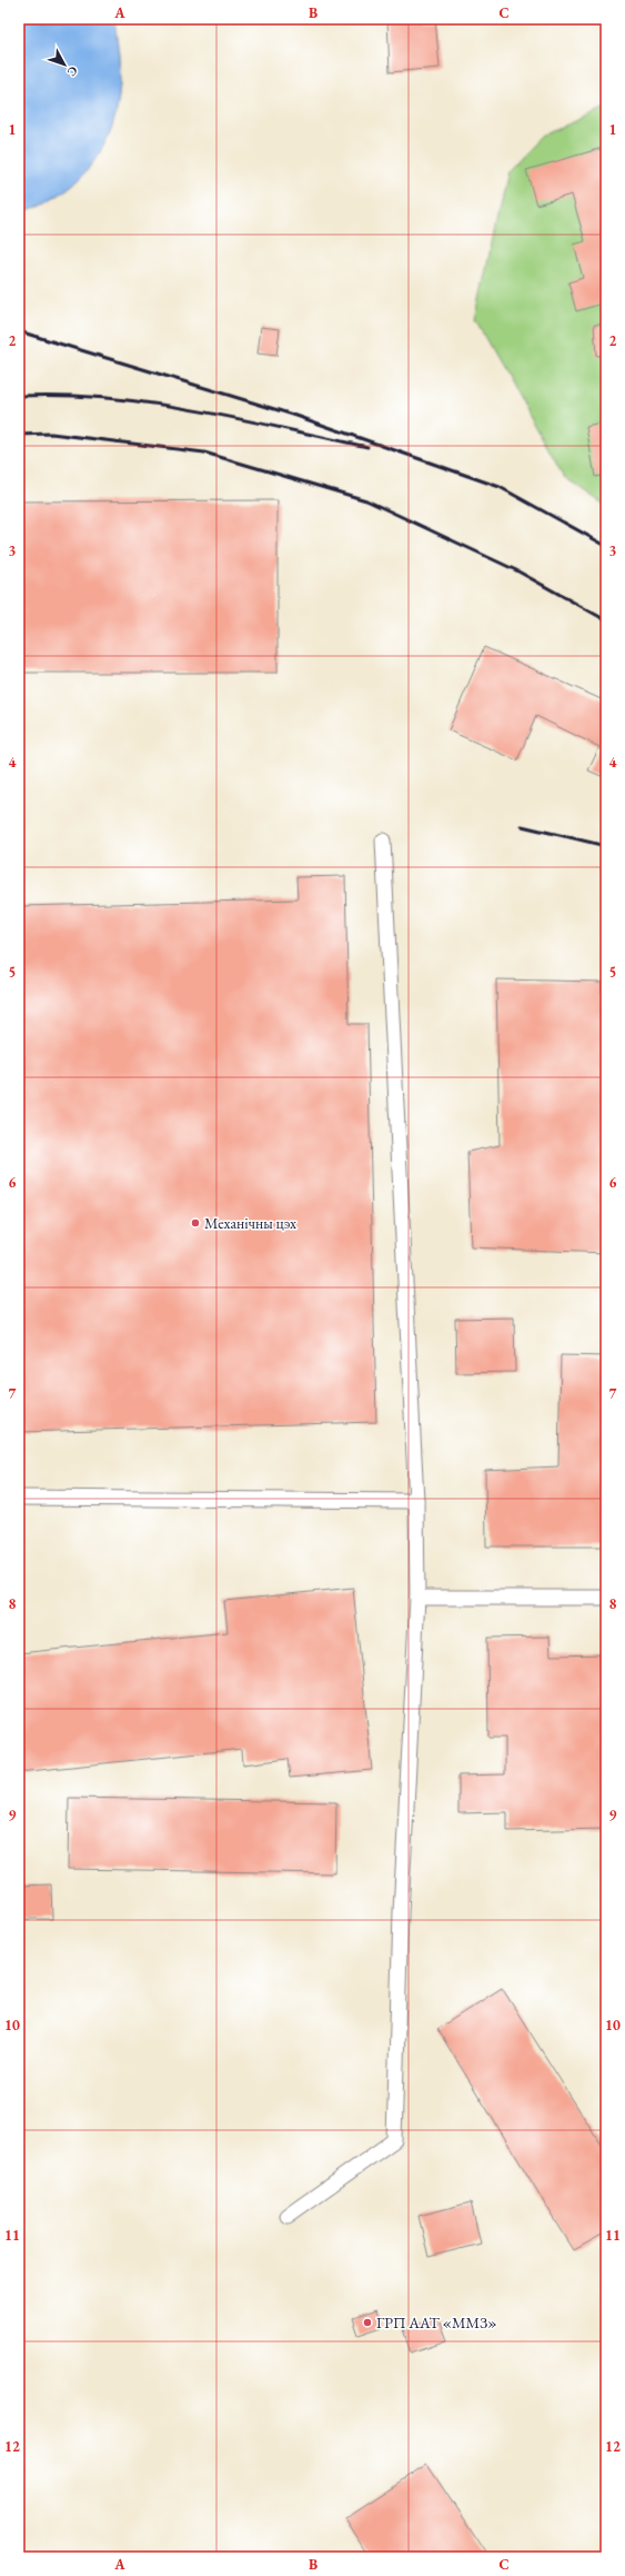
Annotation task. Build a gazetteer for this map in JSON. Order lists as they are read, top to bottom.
{
  "places": ["Механічны цэх", "ГРП ААТ «ММЗ»"],
  "north": "bottom right",
  "grid": {
    "columns": ["A", "B", "C"],
    "rows": [
      "1",
      "2",
      "3",
      "4",
      "5",
      "6",
      "7",
      "8",
      "9",
      "10",
      "11",
      "12"
    ]
  }
}
